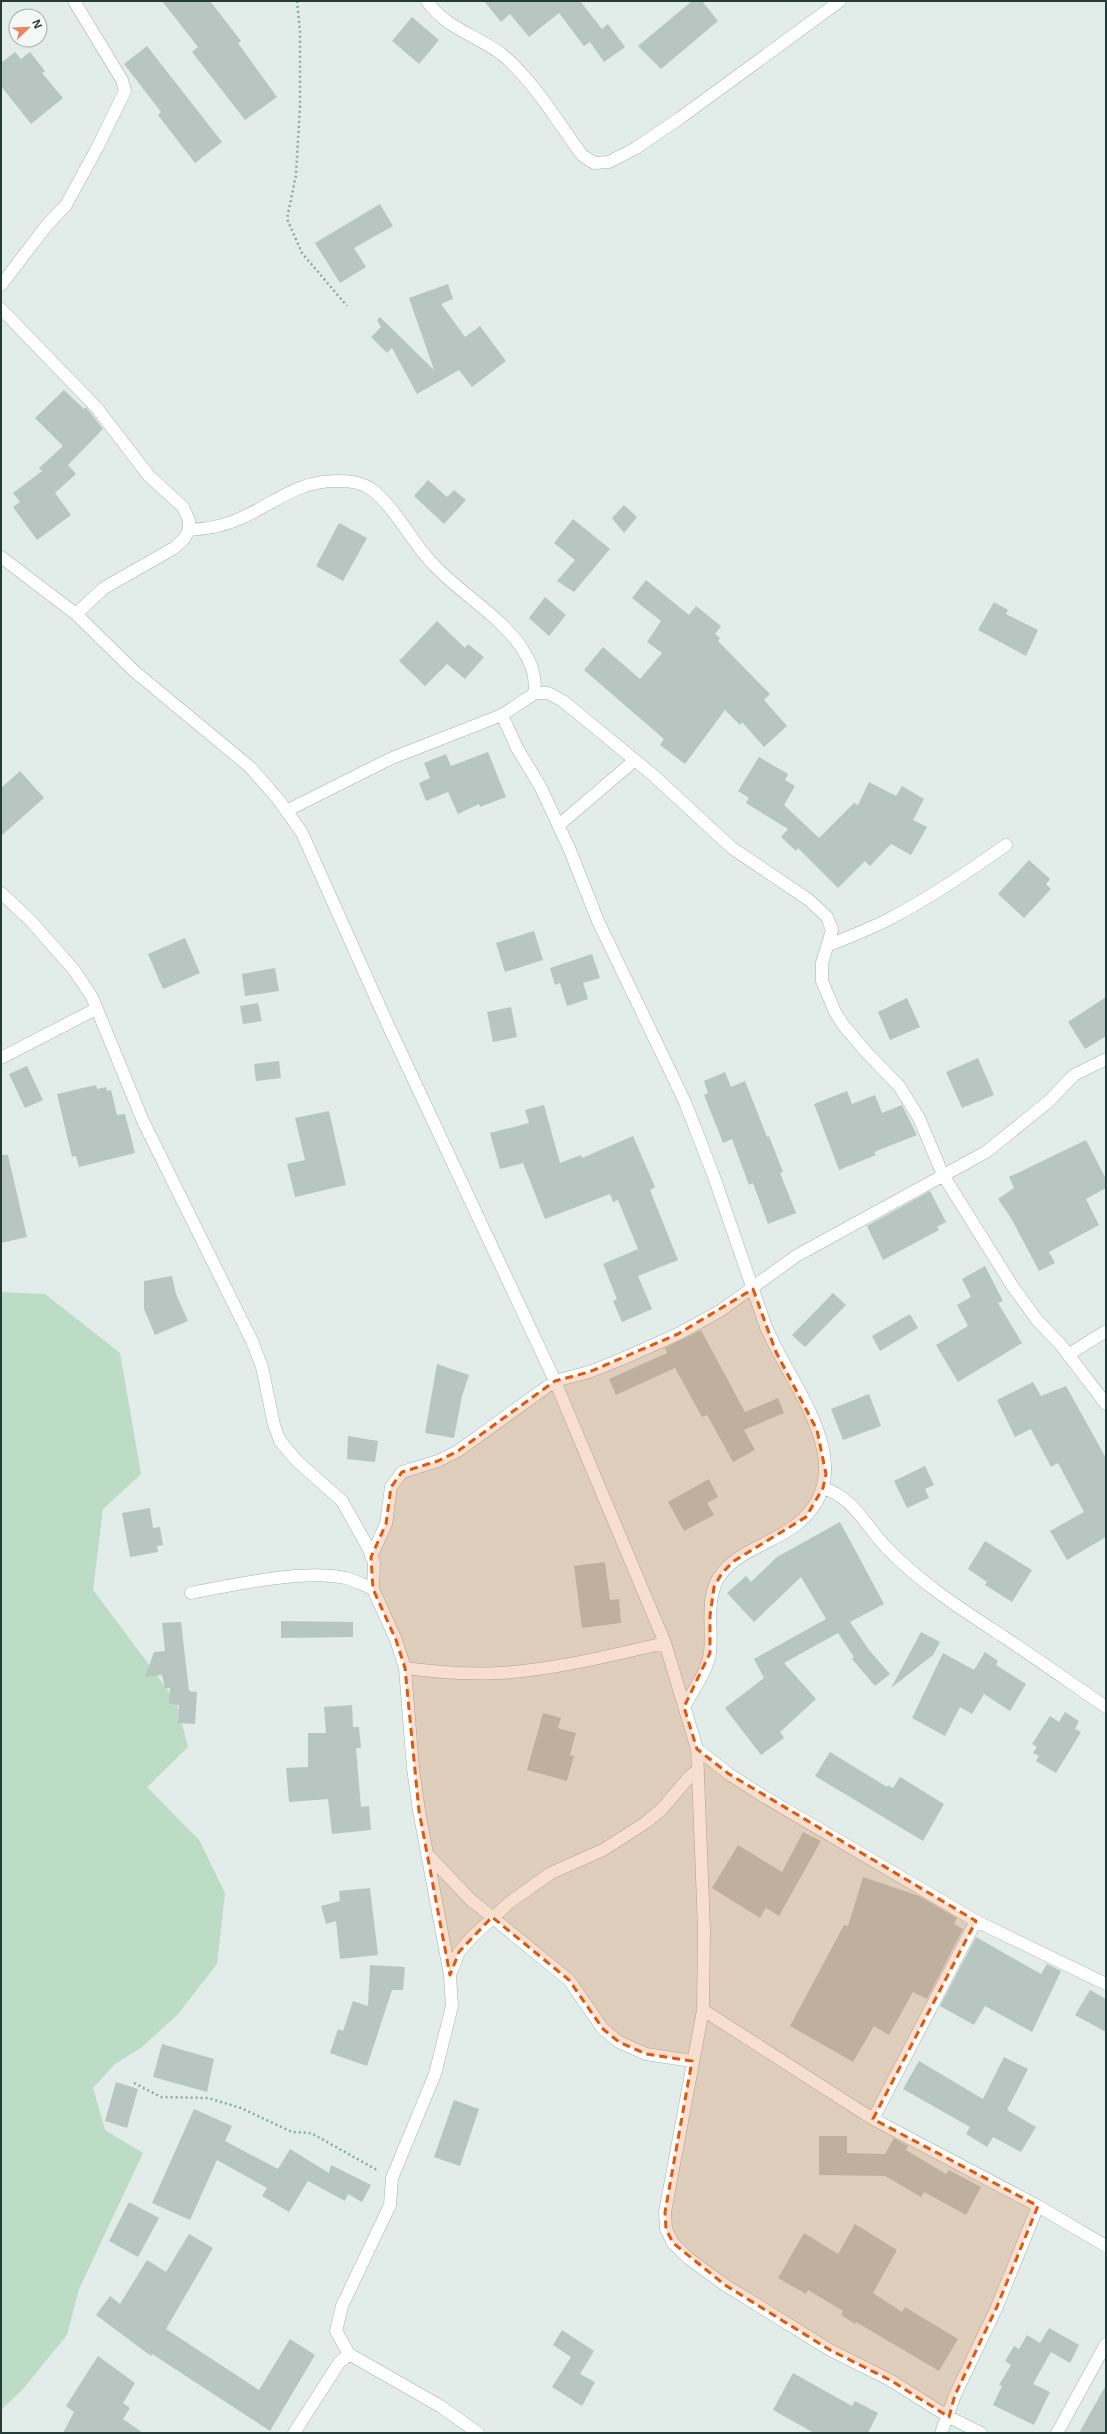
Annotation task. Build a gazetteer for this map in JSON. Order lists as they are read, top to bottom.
{
  "north": "top right"
}
